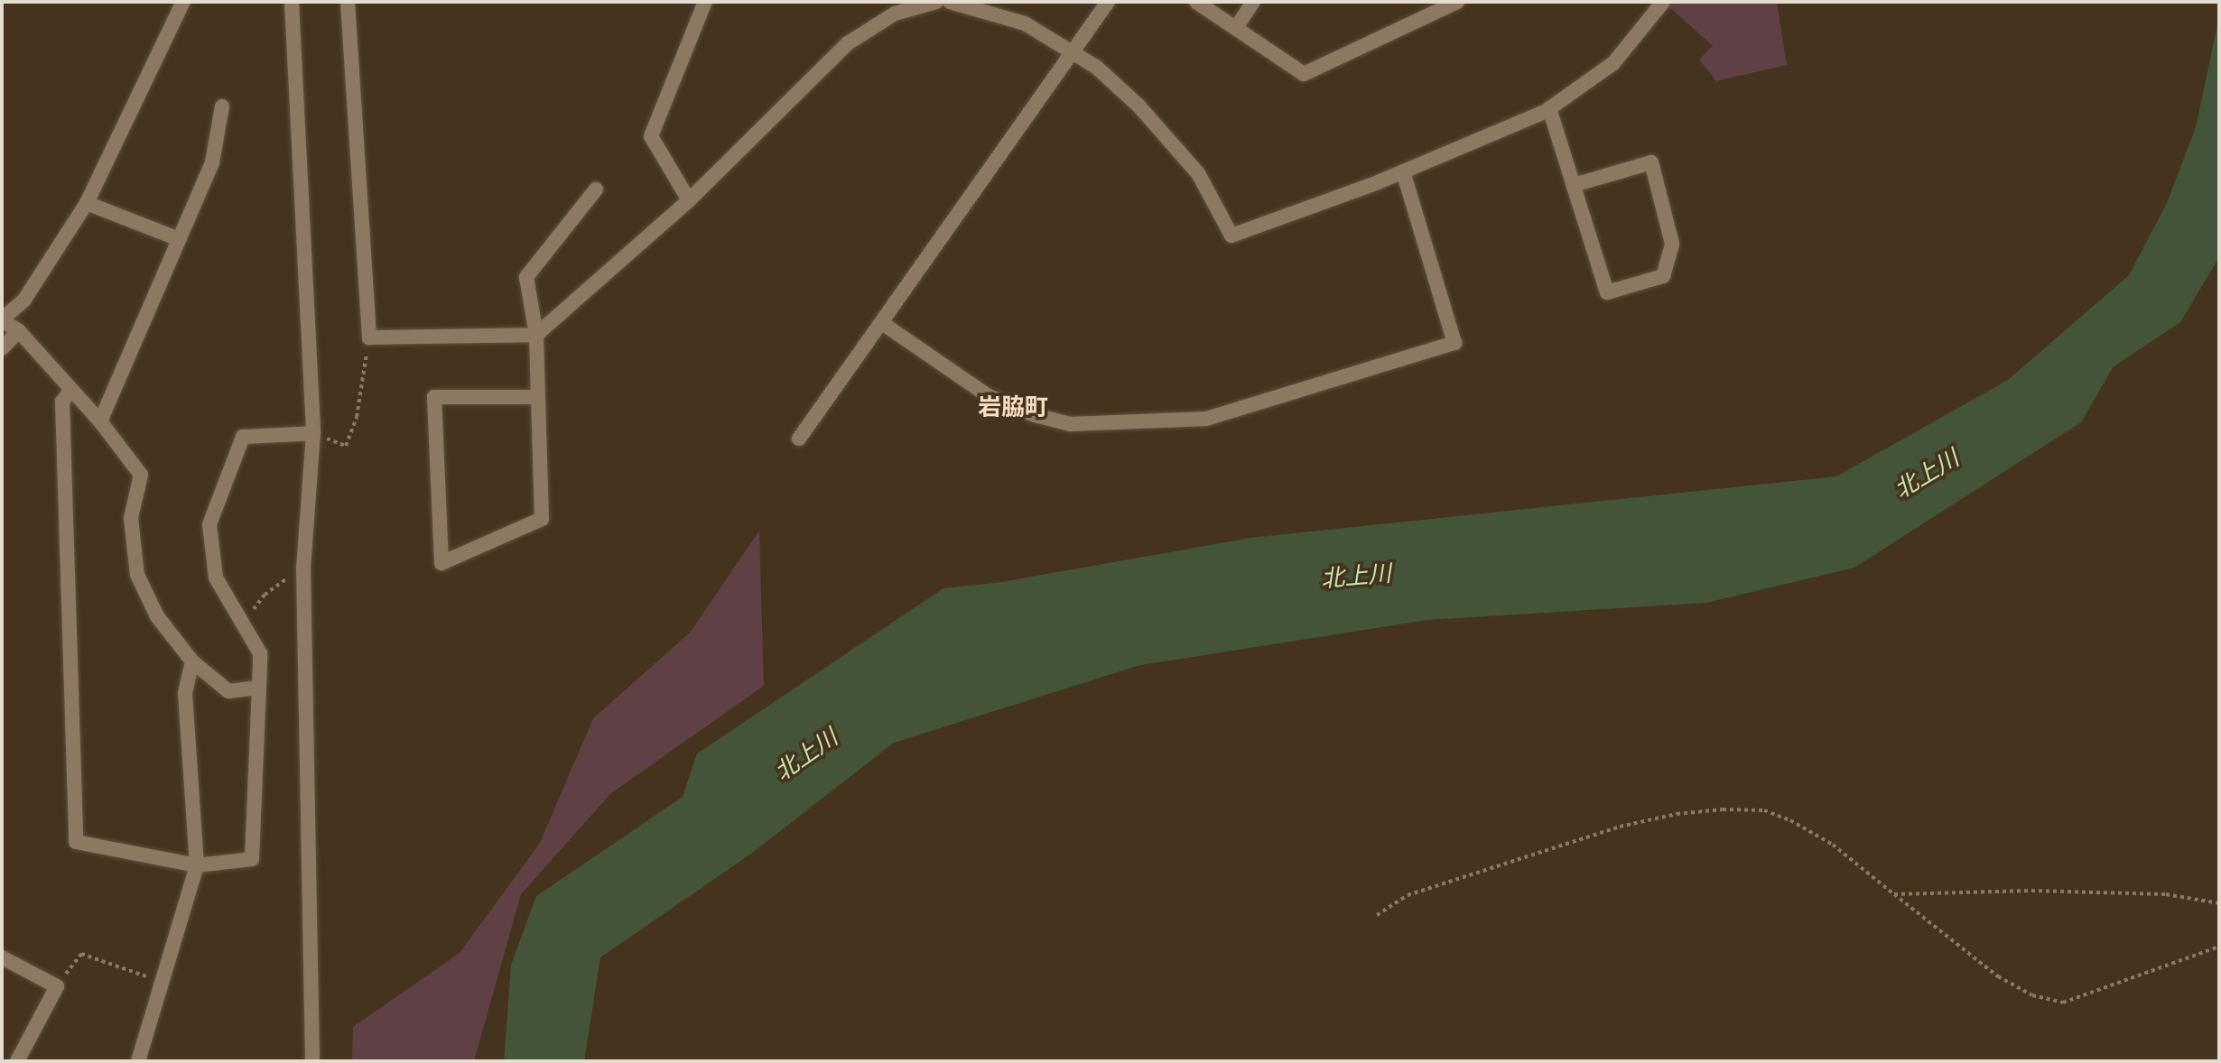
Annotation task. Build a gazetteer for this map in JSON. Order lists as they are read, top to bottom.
{
  "districts": ["岩脇町"],
  "water": ["北上川"]
}
